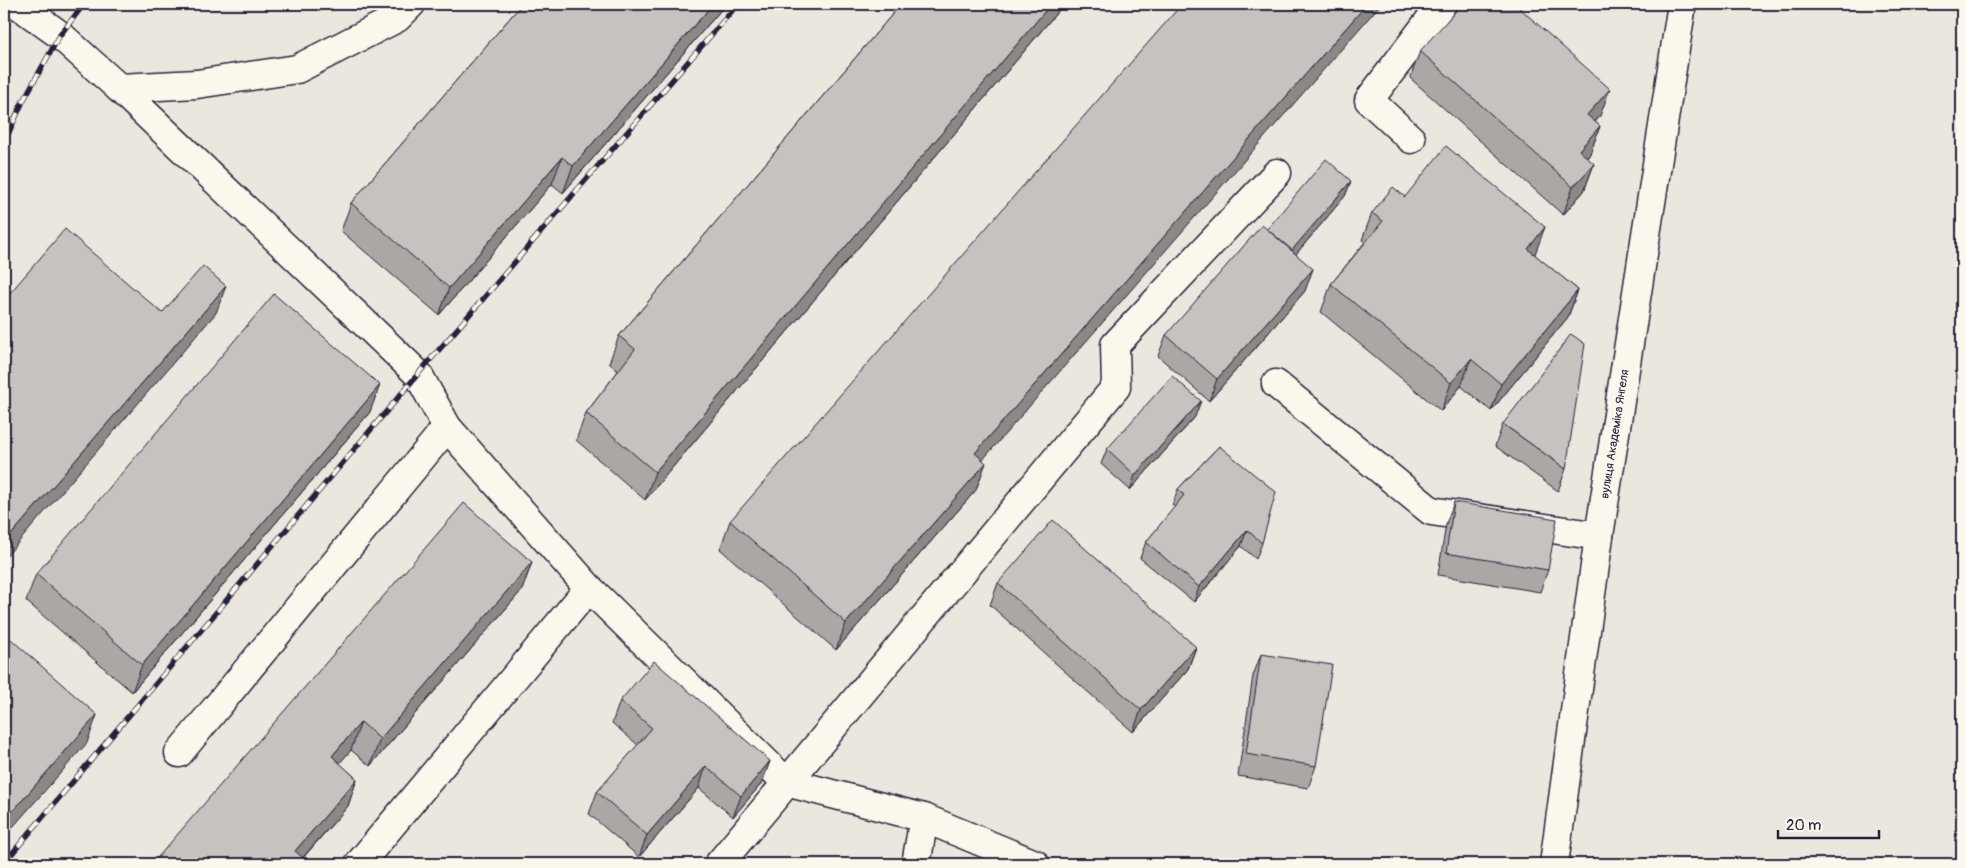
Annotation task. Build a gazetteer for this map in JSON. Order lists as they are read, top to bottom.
{
  "streets": {
    "street": ["вулиця Академіка Янгеля"]
  },
  "scale_bar": "20 m"
}
